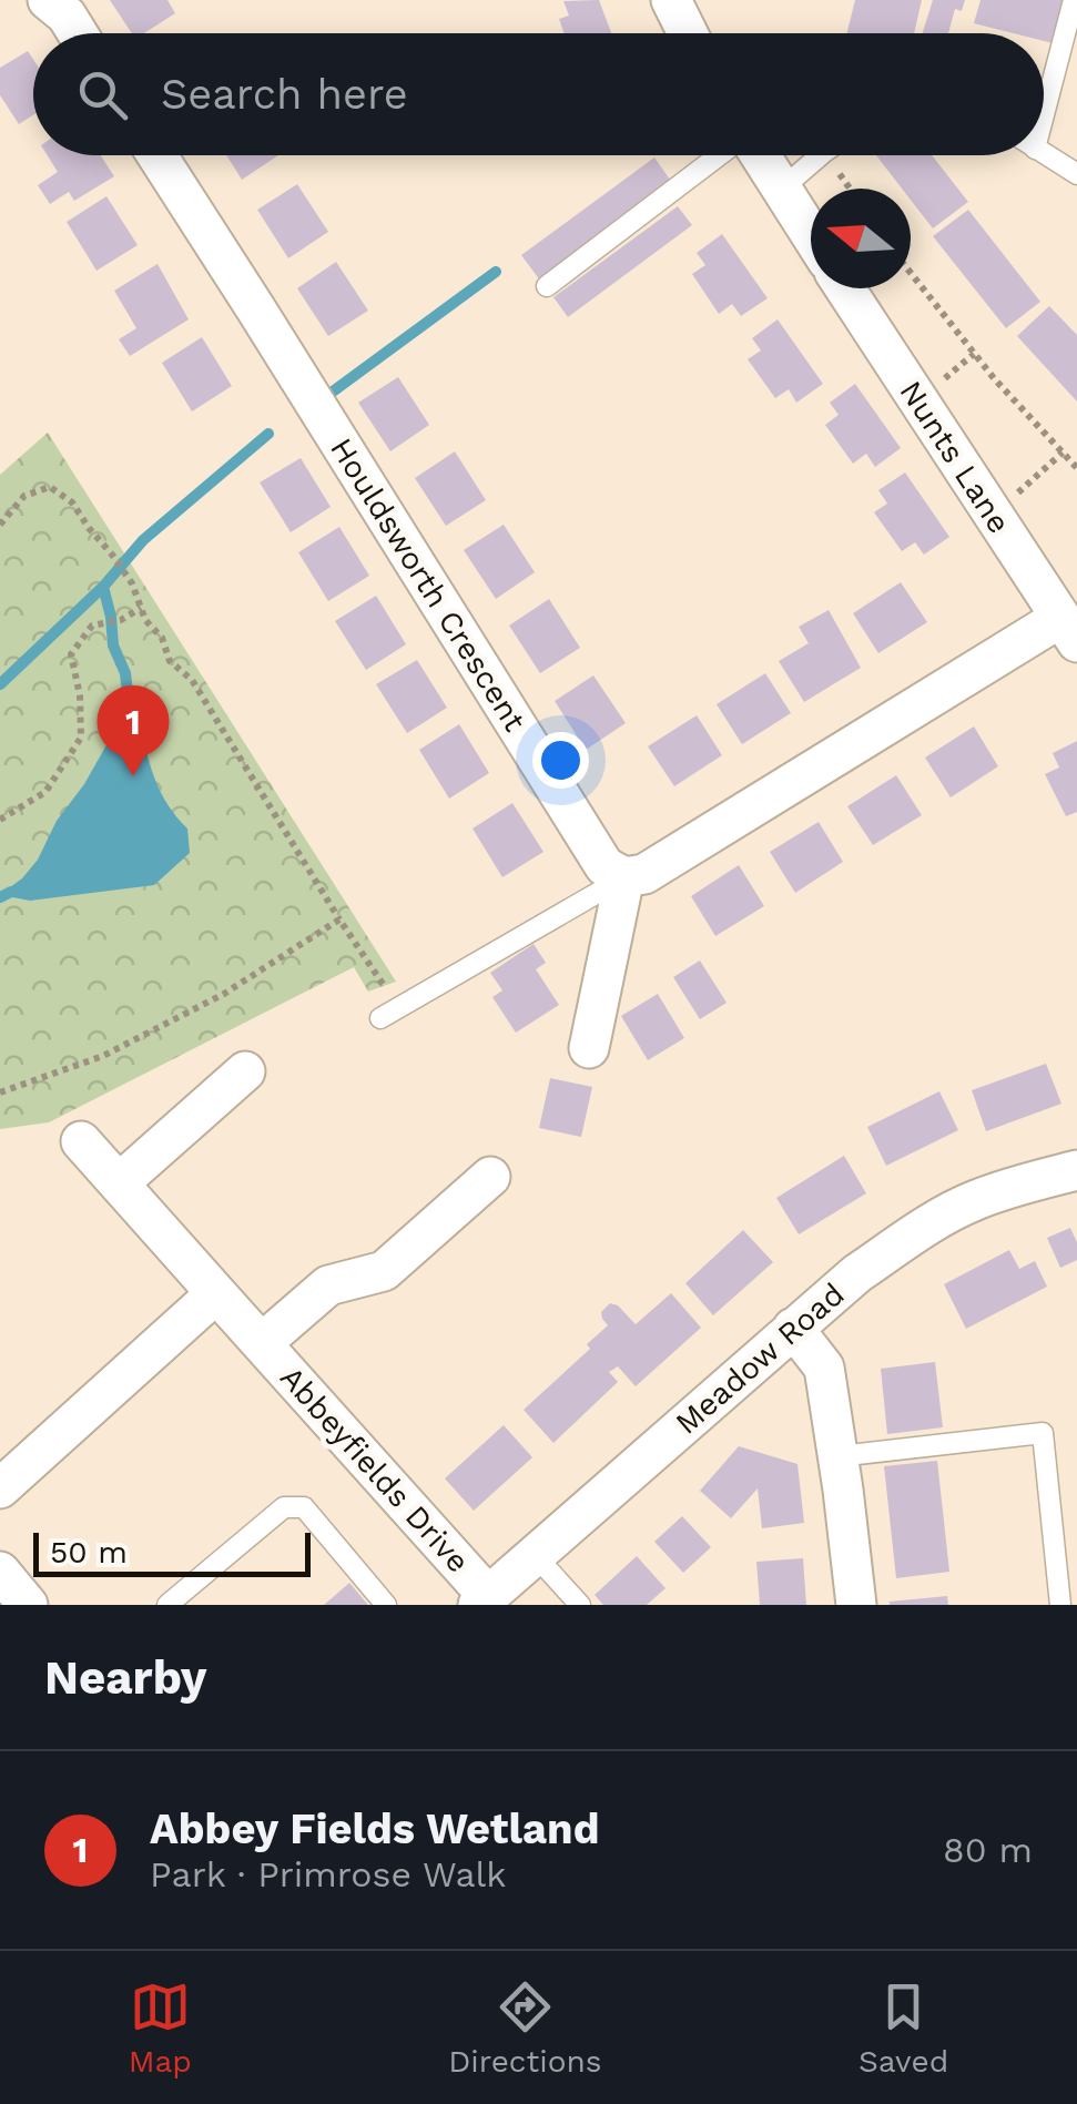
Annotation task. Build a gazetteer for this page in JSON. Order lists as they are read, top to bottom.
{
  "streets": {
    "street": [
      "Nunts Lane",
      "Houldsworth Crescent",
      "Meadow Road",
      "Abbeyfields Drive"
    ]
  },
  "crossings": [
    ["Meadow Road", "Abbeyfields Drive"]
  ],
  "scale_bar": "50 m",
  "north": "left",
  "page": {
    "search": "Search here",
    "pins": "1",
    "scale": "50 m",
    "heading": "Nearby",
    "list": [
      {
        "mark": "1",
        "name": "Abbey Fields Wetland",
        "note": "Park · Primrose Walk",
        "value": "80 m"
      }
    ],
    "nav": ["Map", "Directions", "Saved"]
  }
}
